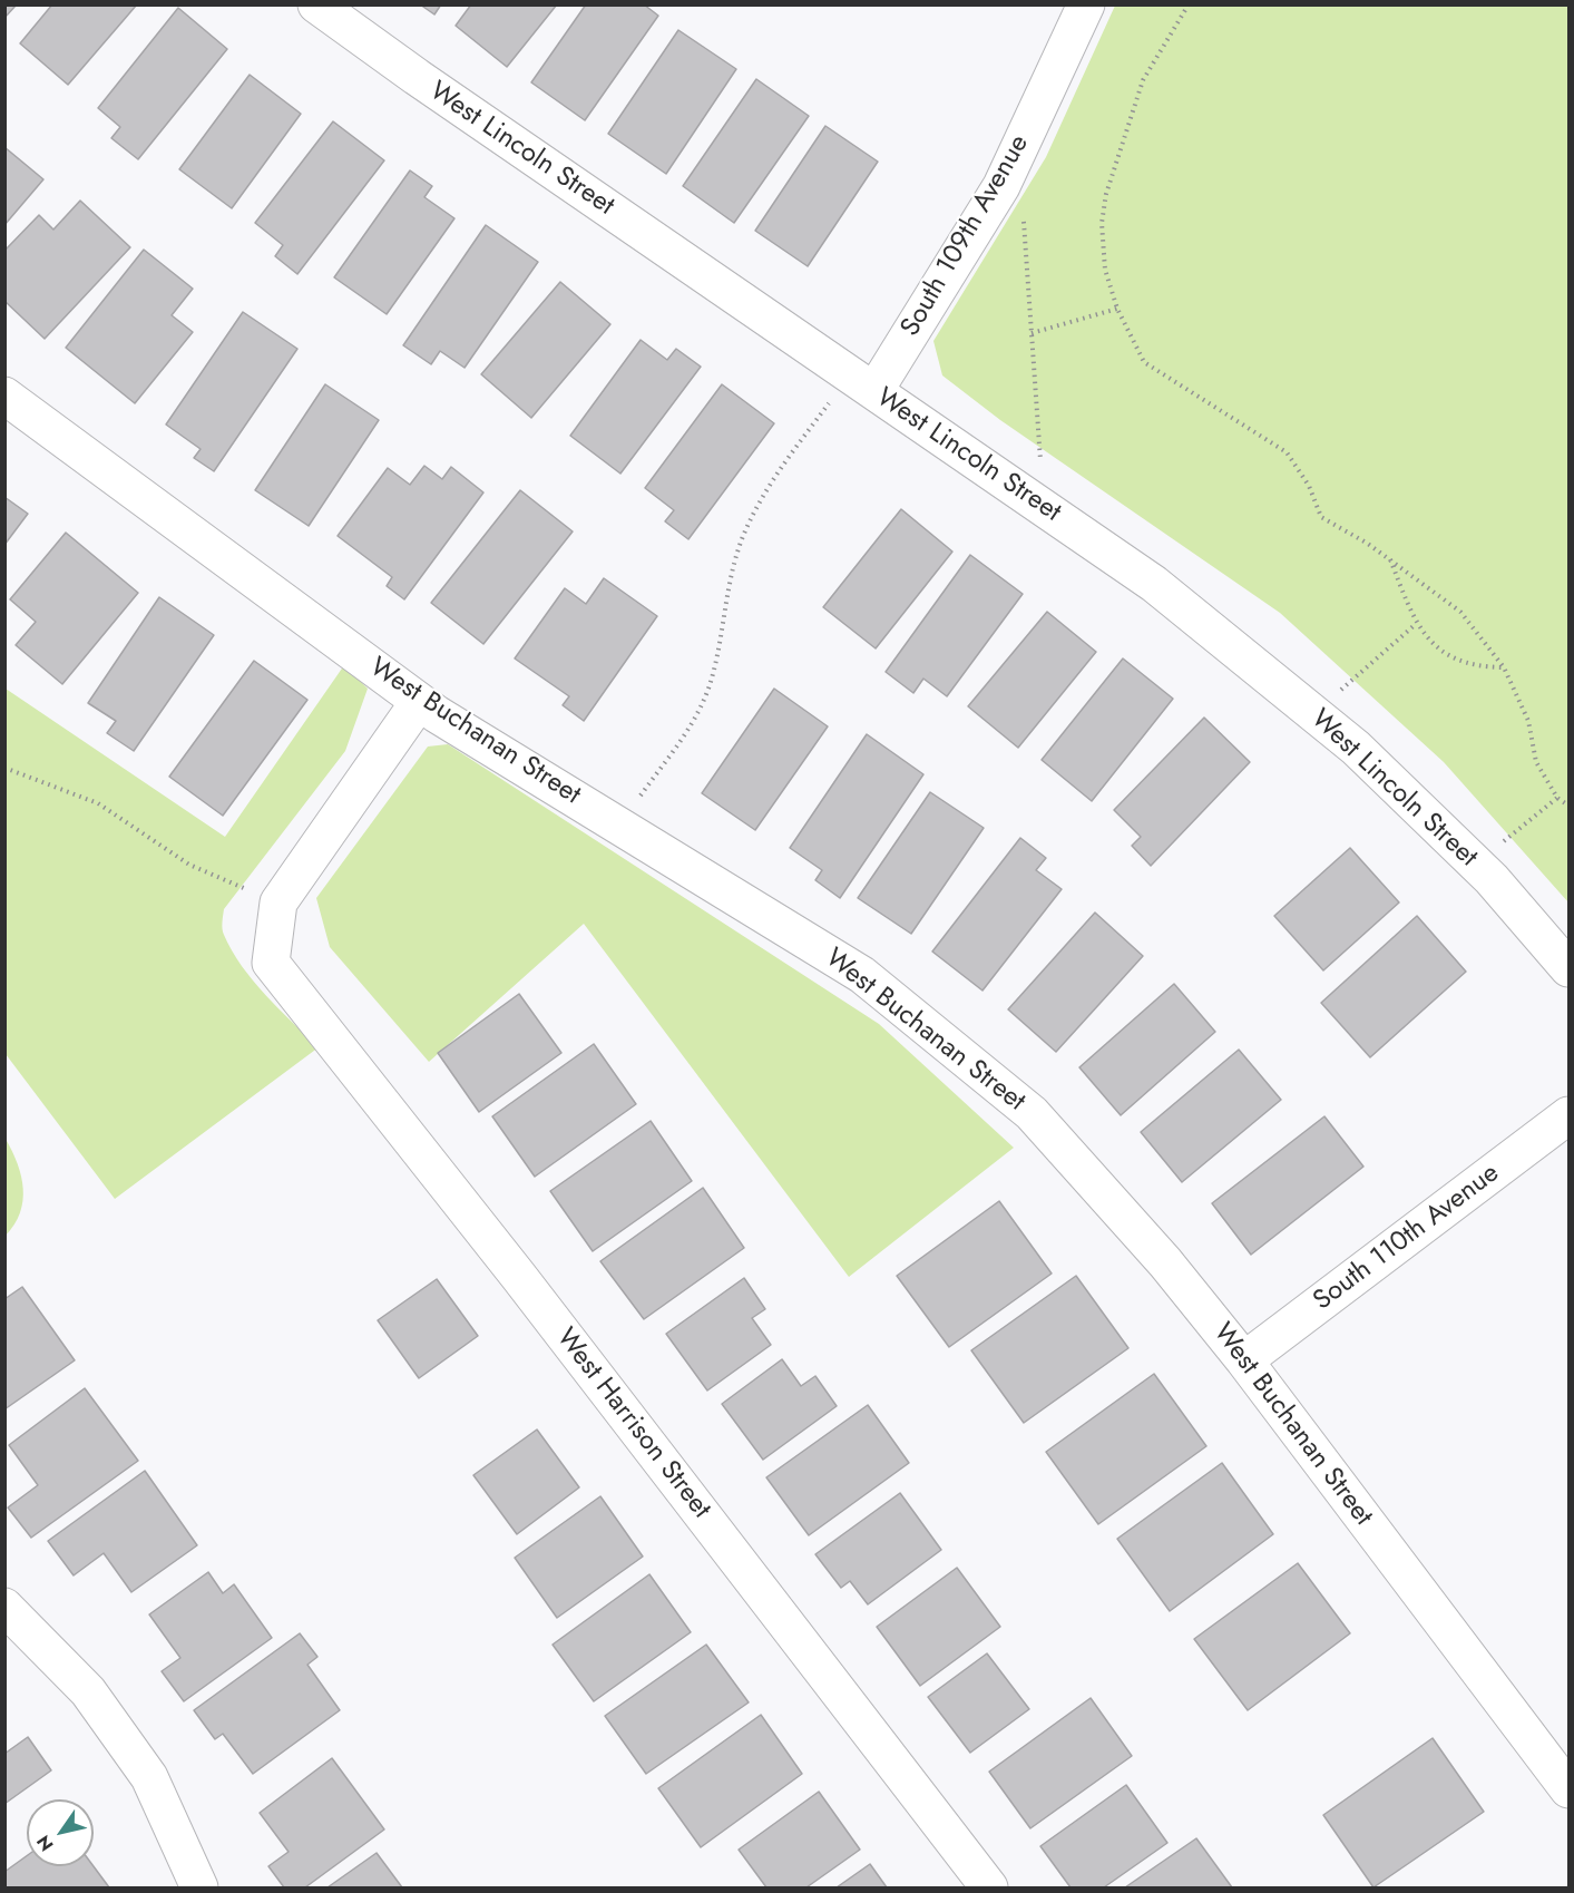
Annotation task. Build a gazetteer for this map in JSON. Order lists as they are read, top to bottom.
{
  "streets": {
    "street": [
      "West Lincoln Street",
      "South 109th Avenue",
      "West Buchanan Street",
      "South 110th Avenue",
      "West Harrison Street"
    ]
  },
  "crossings": [
    ["West Lincoln Street", "South 109th Avenue"],
    ["West Buchanan Street", "South 110th Avenue"]
  ],
  "north": "bottom left"
}
